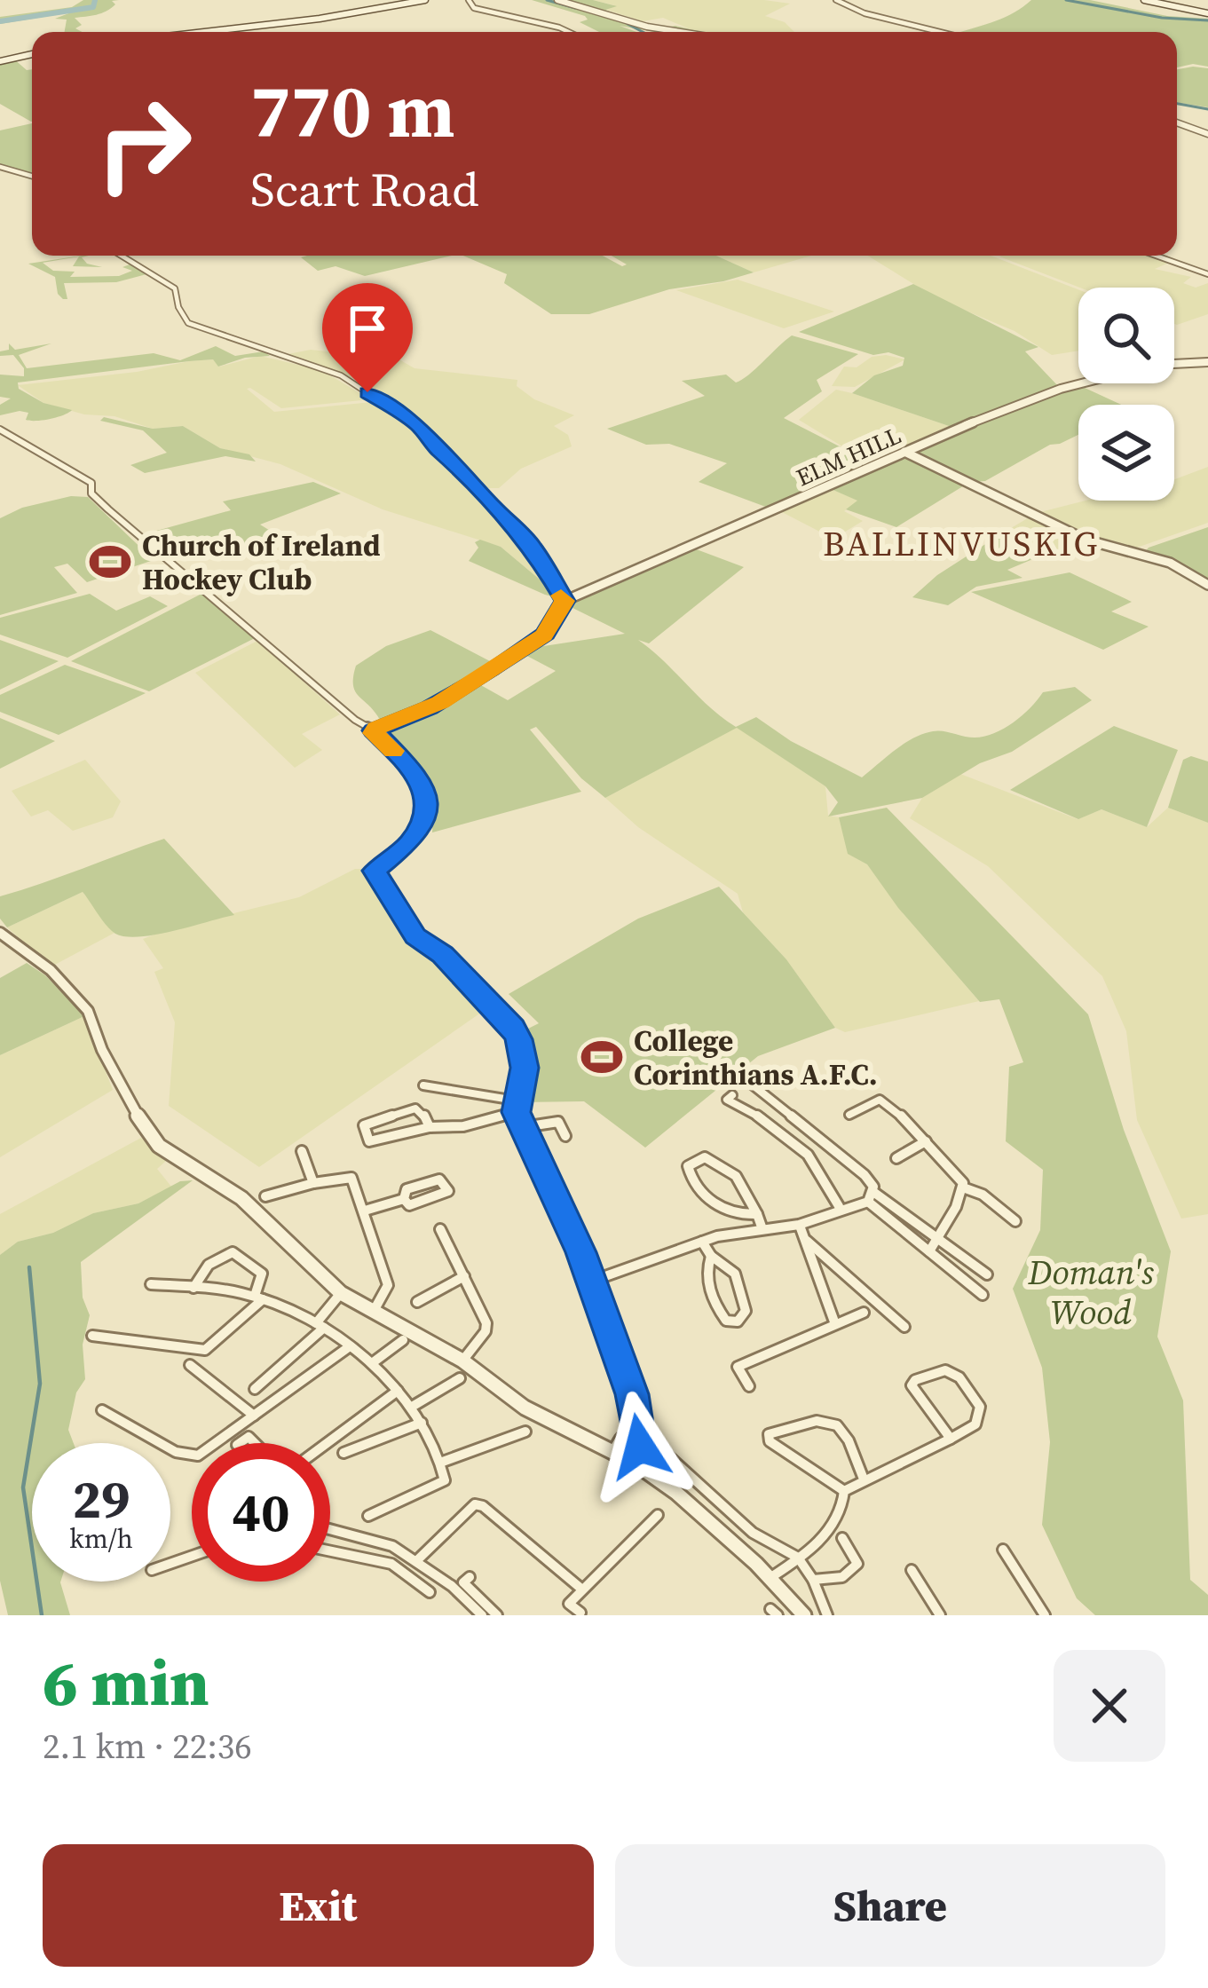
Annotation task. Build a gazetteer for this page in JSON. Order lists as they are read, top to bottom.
{
  "streets": {
    "street": ["ELM HILL"]
  },
  "districts": ["BALLINVUSKIG"],
  "parks": ["Doman's Wood"],
  "places": {
    "sports": ["Church of Ireland Hockey Club", "College Corinthians A.F.C."]
  },
  "page": {
    "turn": ["770 m", "Scart Road"],
    "speed": "29 km/h",
    "limit": "40",
    "heading": ["6 min", "2.1 km · 22:36"],
    "buttons": ["Exit", "Share"]
  }
}
